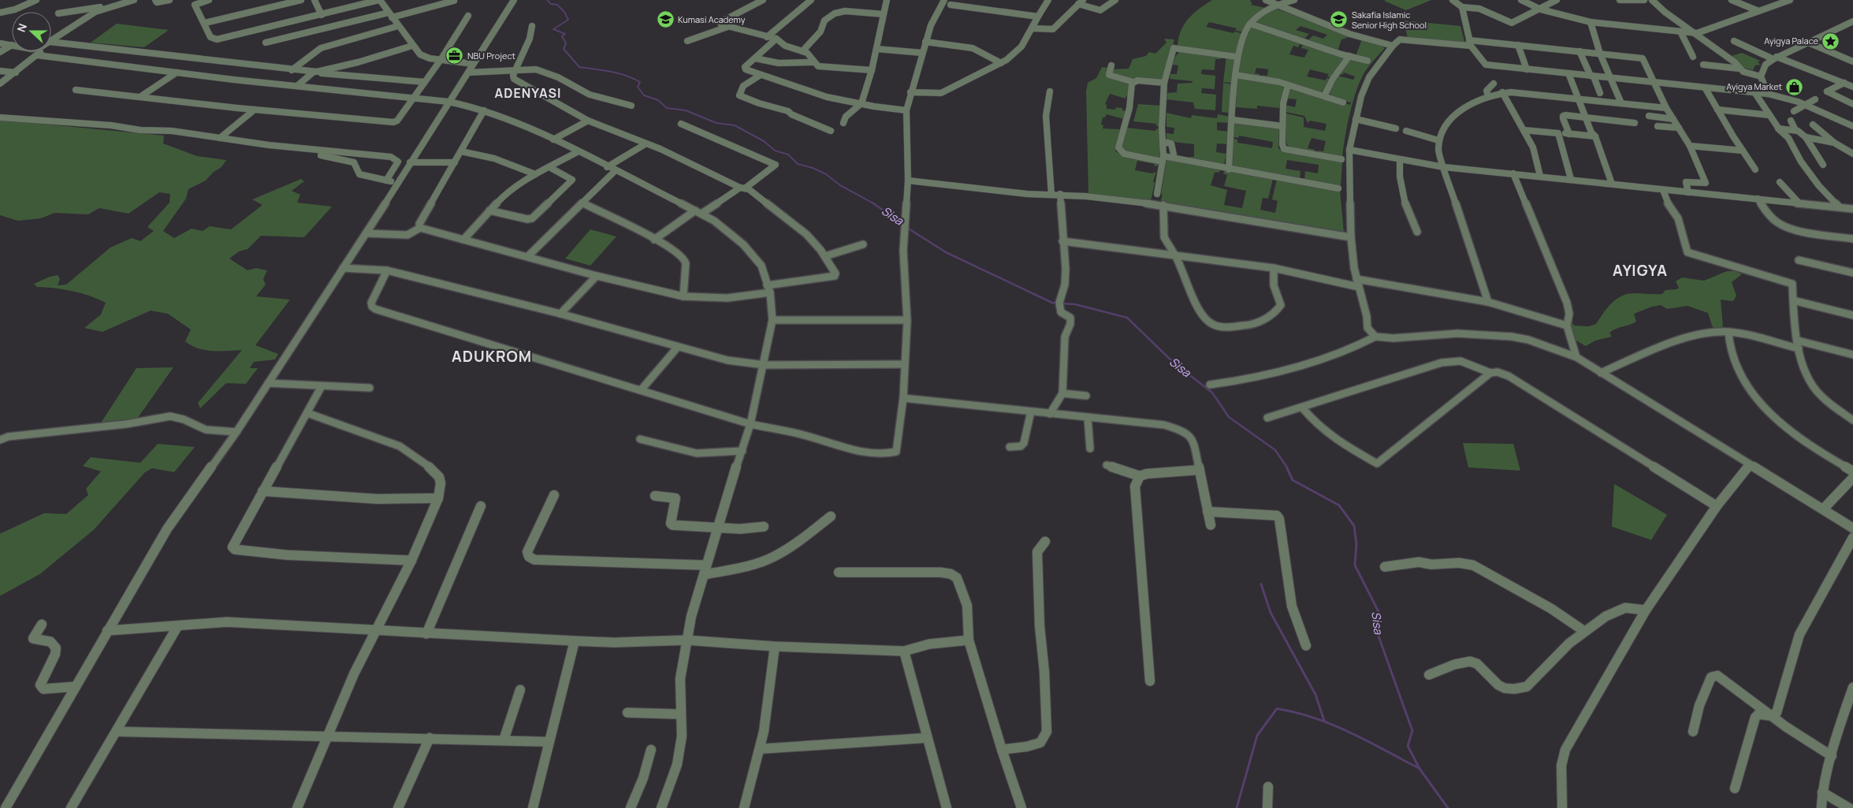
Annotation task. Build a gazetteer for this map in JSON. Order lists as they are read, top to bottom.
{
  "districts": ["ADENYASI", "AYIGYA", "ADUKROM"],
  "water": ["Sisa"],
  "places": {
    "school or university": ["Kumasi Academy", "Sakafia Islamic Senior High School"],
    "place": ["Ayigya Palace"],
    "office": ["NBU Project"],
    "shop": ["Ayigya Market"]
  },
  "north": "left"
}
